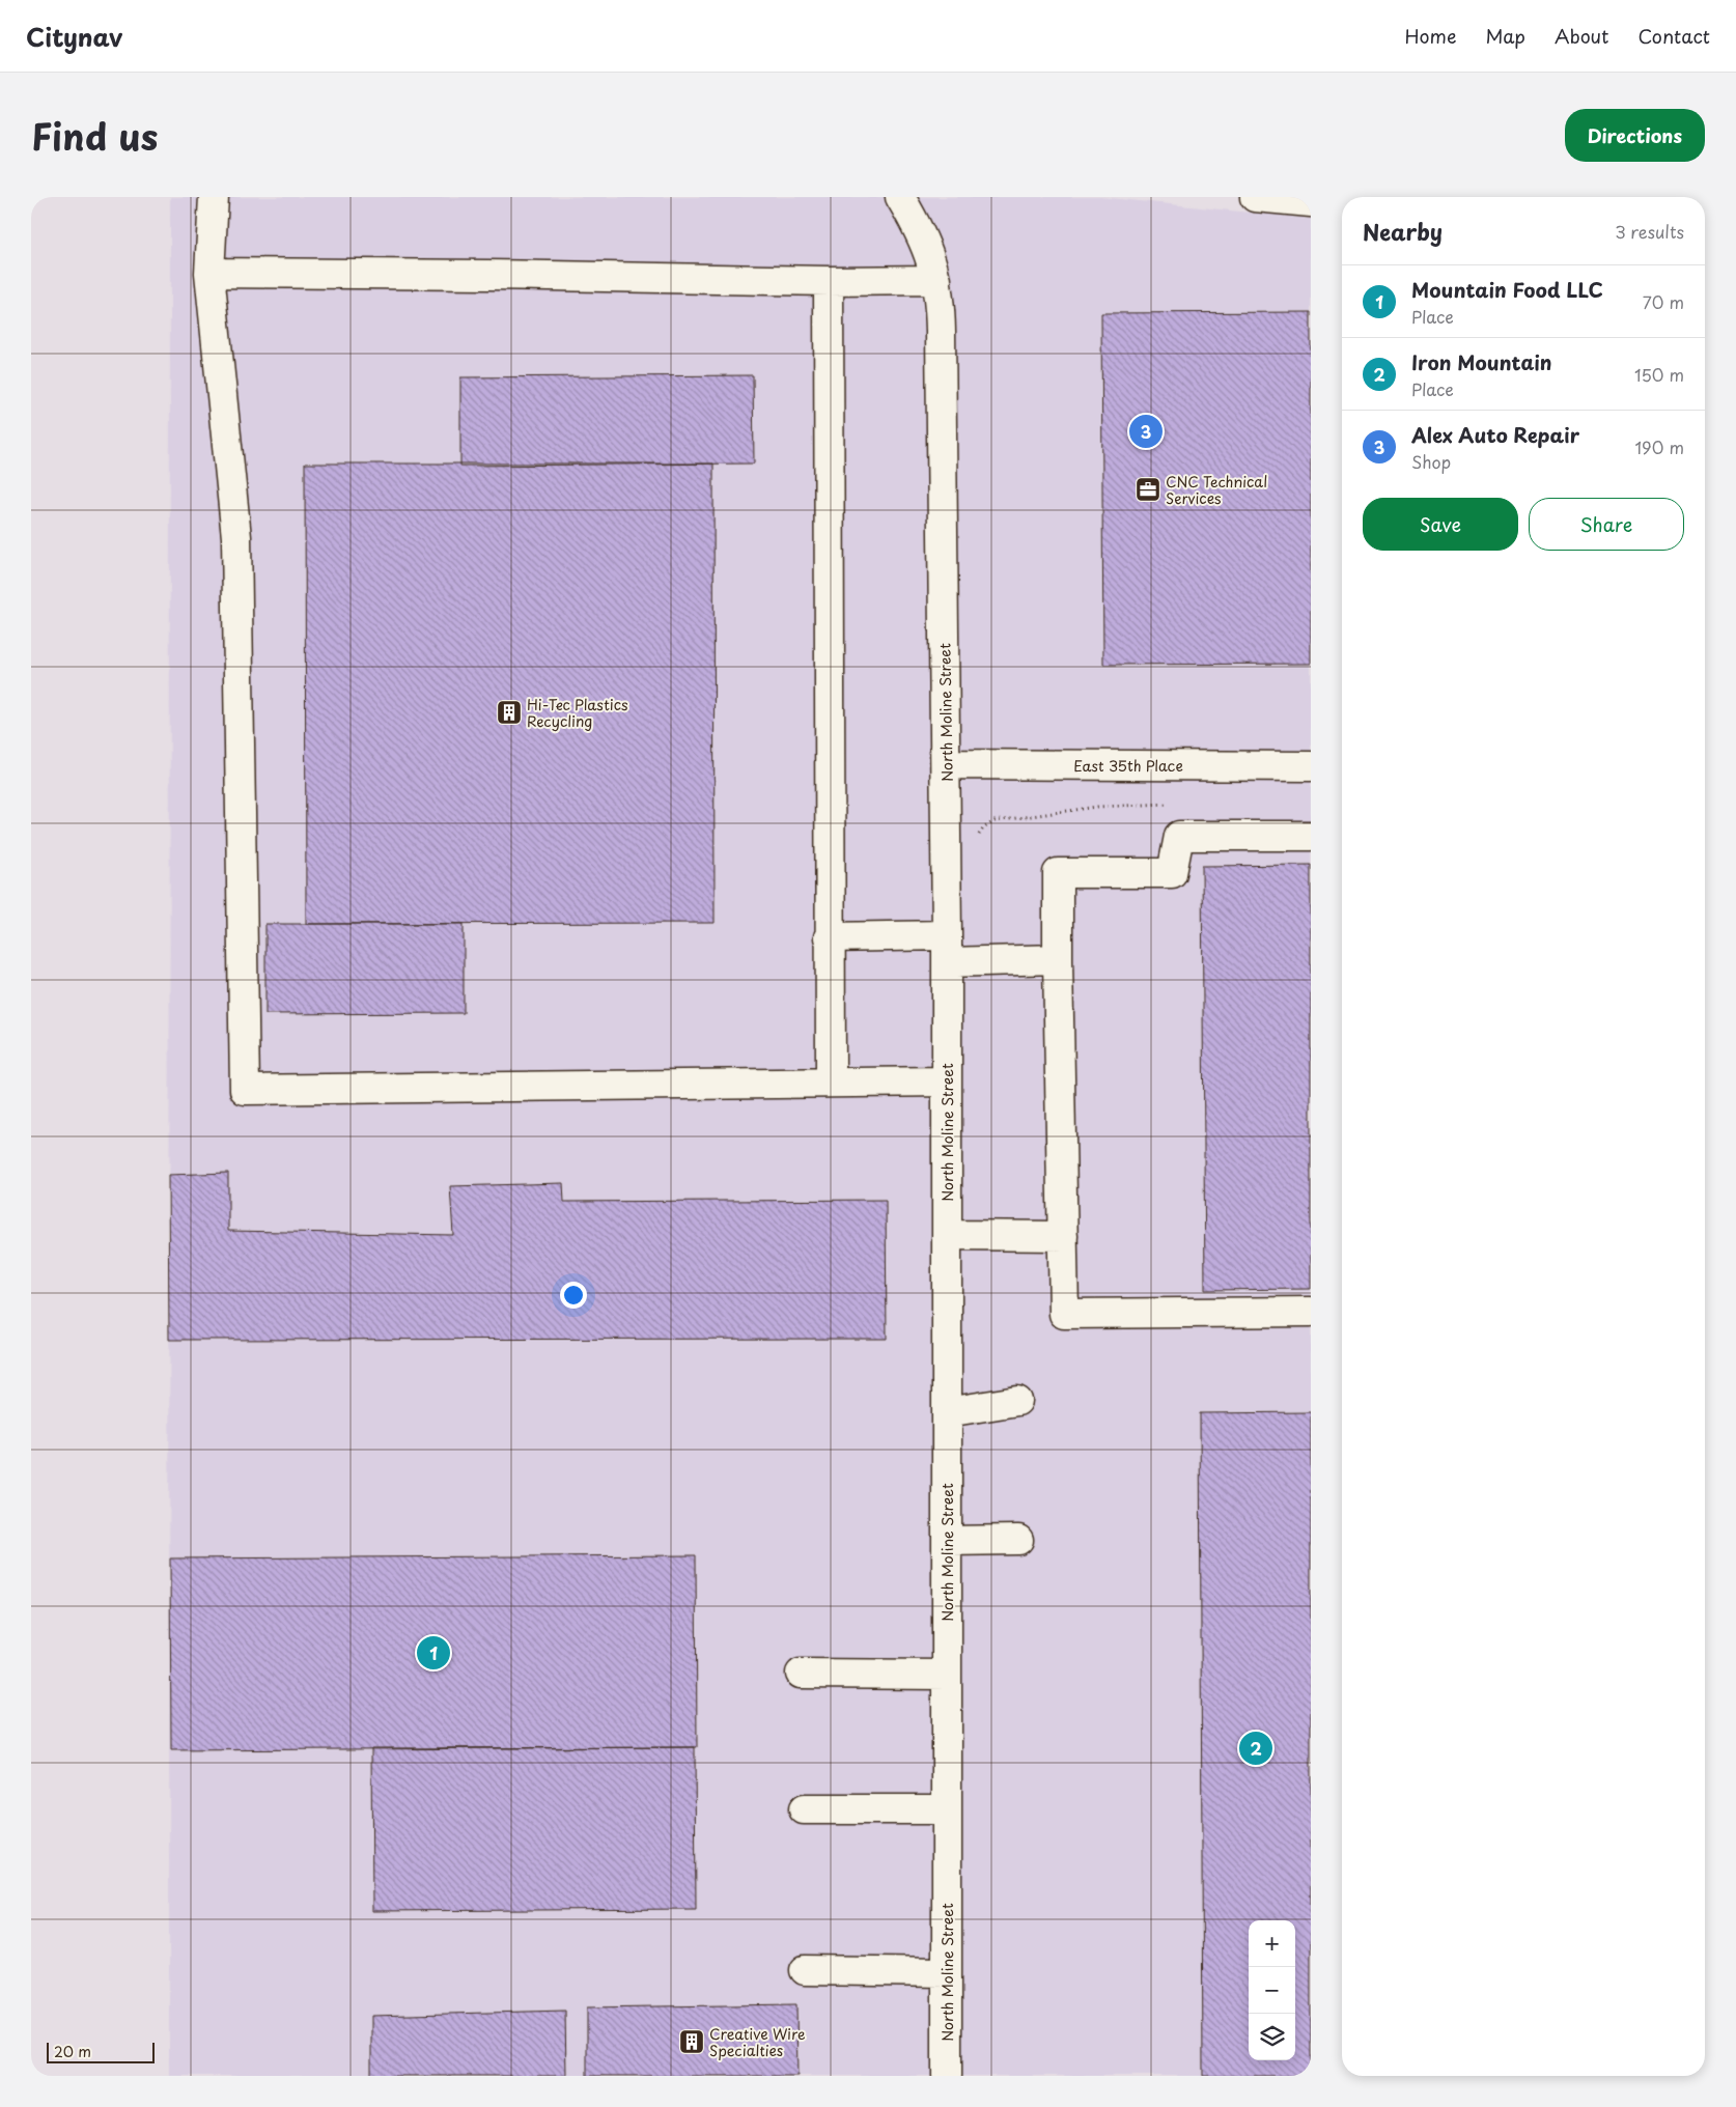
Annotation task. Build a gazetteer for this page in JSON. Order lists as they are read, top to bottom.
{
  "streets": {
    "street": ["North Moline Street", "East 35th Place"]
  },
  "crossings": [
    ["North Moline Street", "East 35th Place"]
  ],
  "places": {
    "office": ["CNC Technical Services"],
    "building": ["Hi-Tec Plastics Recycling", "Creative Wire Specialties"]
  },
  "scale_bar": "20 m",
  "page": {
    "header": "Citynav",
    "nav": [
      "Home",
      "Map",
      "About",
      "Contact"
    ],
    "title": "Find us",
    "buttons": [
      "Directions",
      ["Save", "Share"]
    ],
    "heading": ["Nearby", "3 results"],
    "list": [
      {
        "mark": "1",
        "name": "Mountain Food LLC",
        "note": "Place",
        "value": "70 m"
      },
      {
        "mark": "2",
        "name": "Iron Mountain",
        "note": "Place",
        "value": "150 m"
      },
      {
        "mark": "3",
        "name": "Alex Auto Repair",
        "note": "Shop",
        "value": "190 m"
      }
    ],
    "pins": ["3", "1", "2"],
    "map_buttons": ["+", "−"],
    "scale": "20 m"
  }
}
